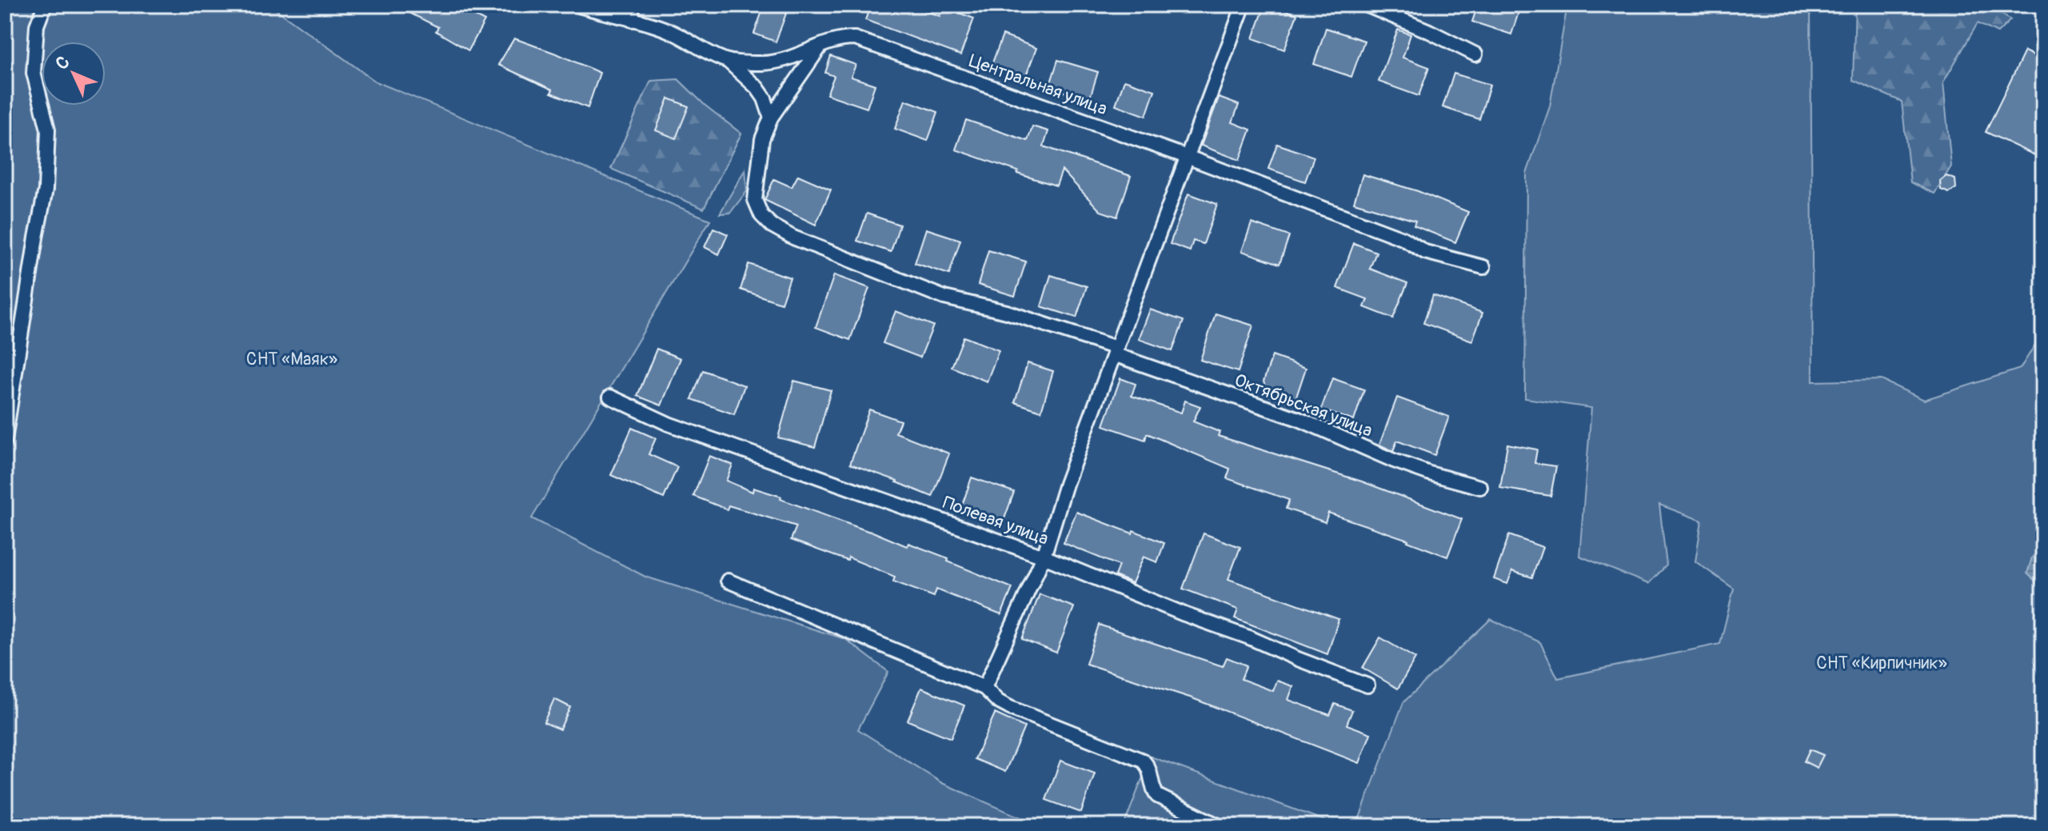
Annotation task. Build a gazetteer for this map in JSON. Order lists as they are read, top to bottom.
{
  "streets": {
    "street": ["Центральная улица", "Октябрьская улица", "Полевая улица"]
  },
  "parks": ["СНТ «Маяк»", "СНТ «Кирпичник»"],
  "north": "top left"
}
